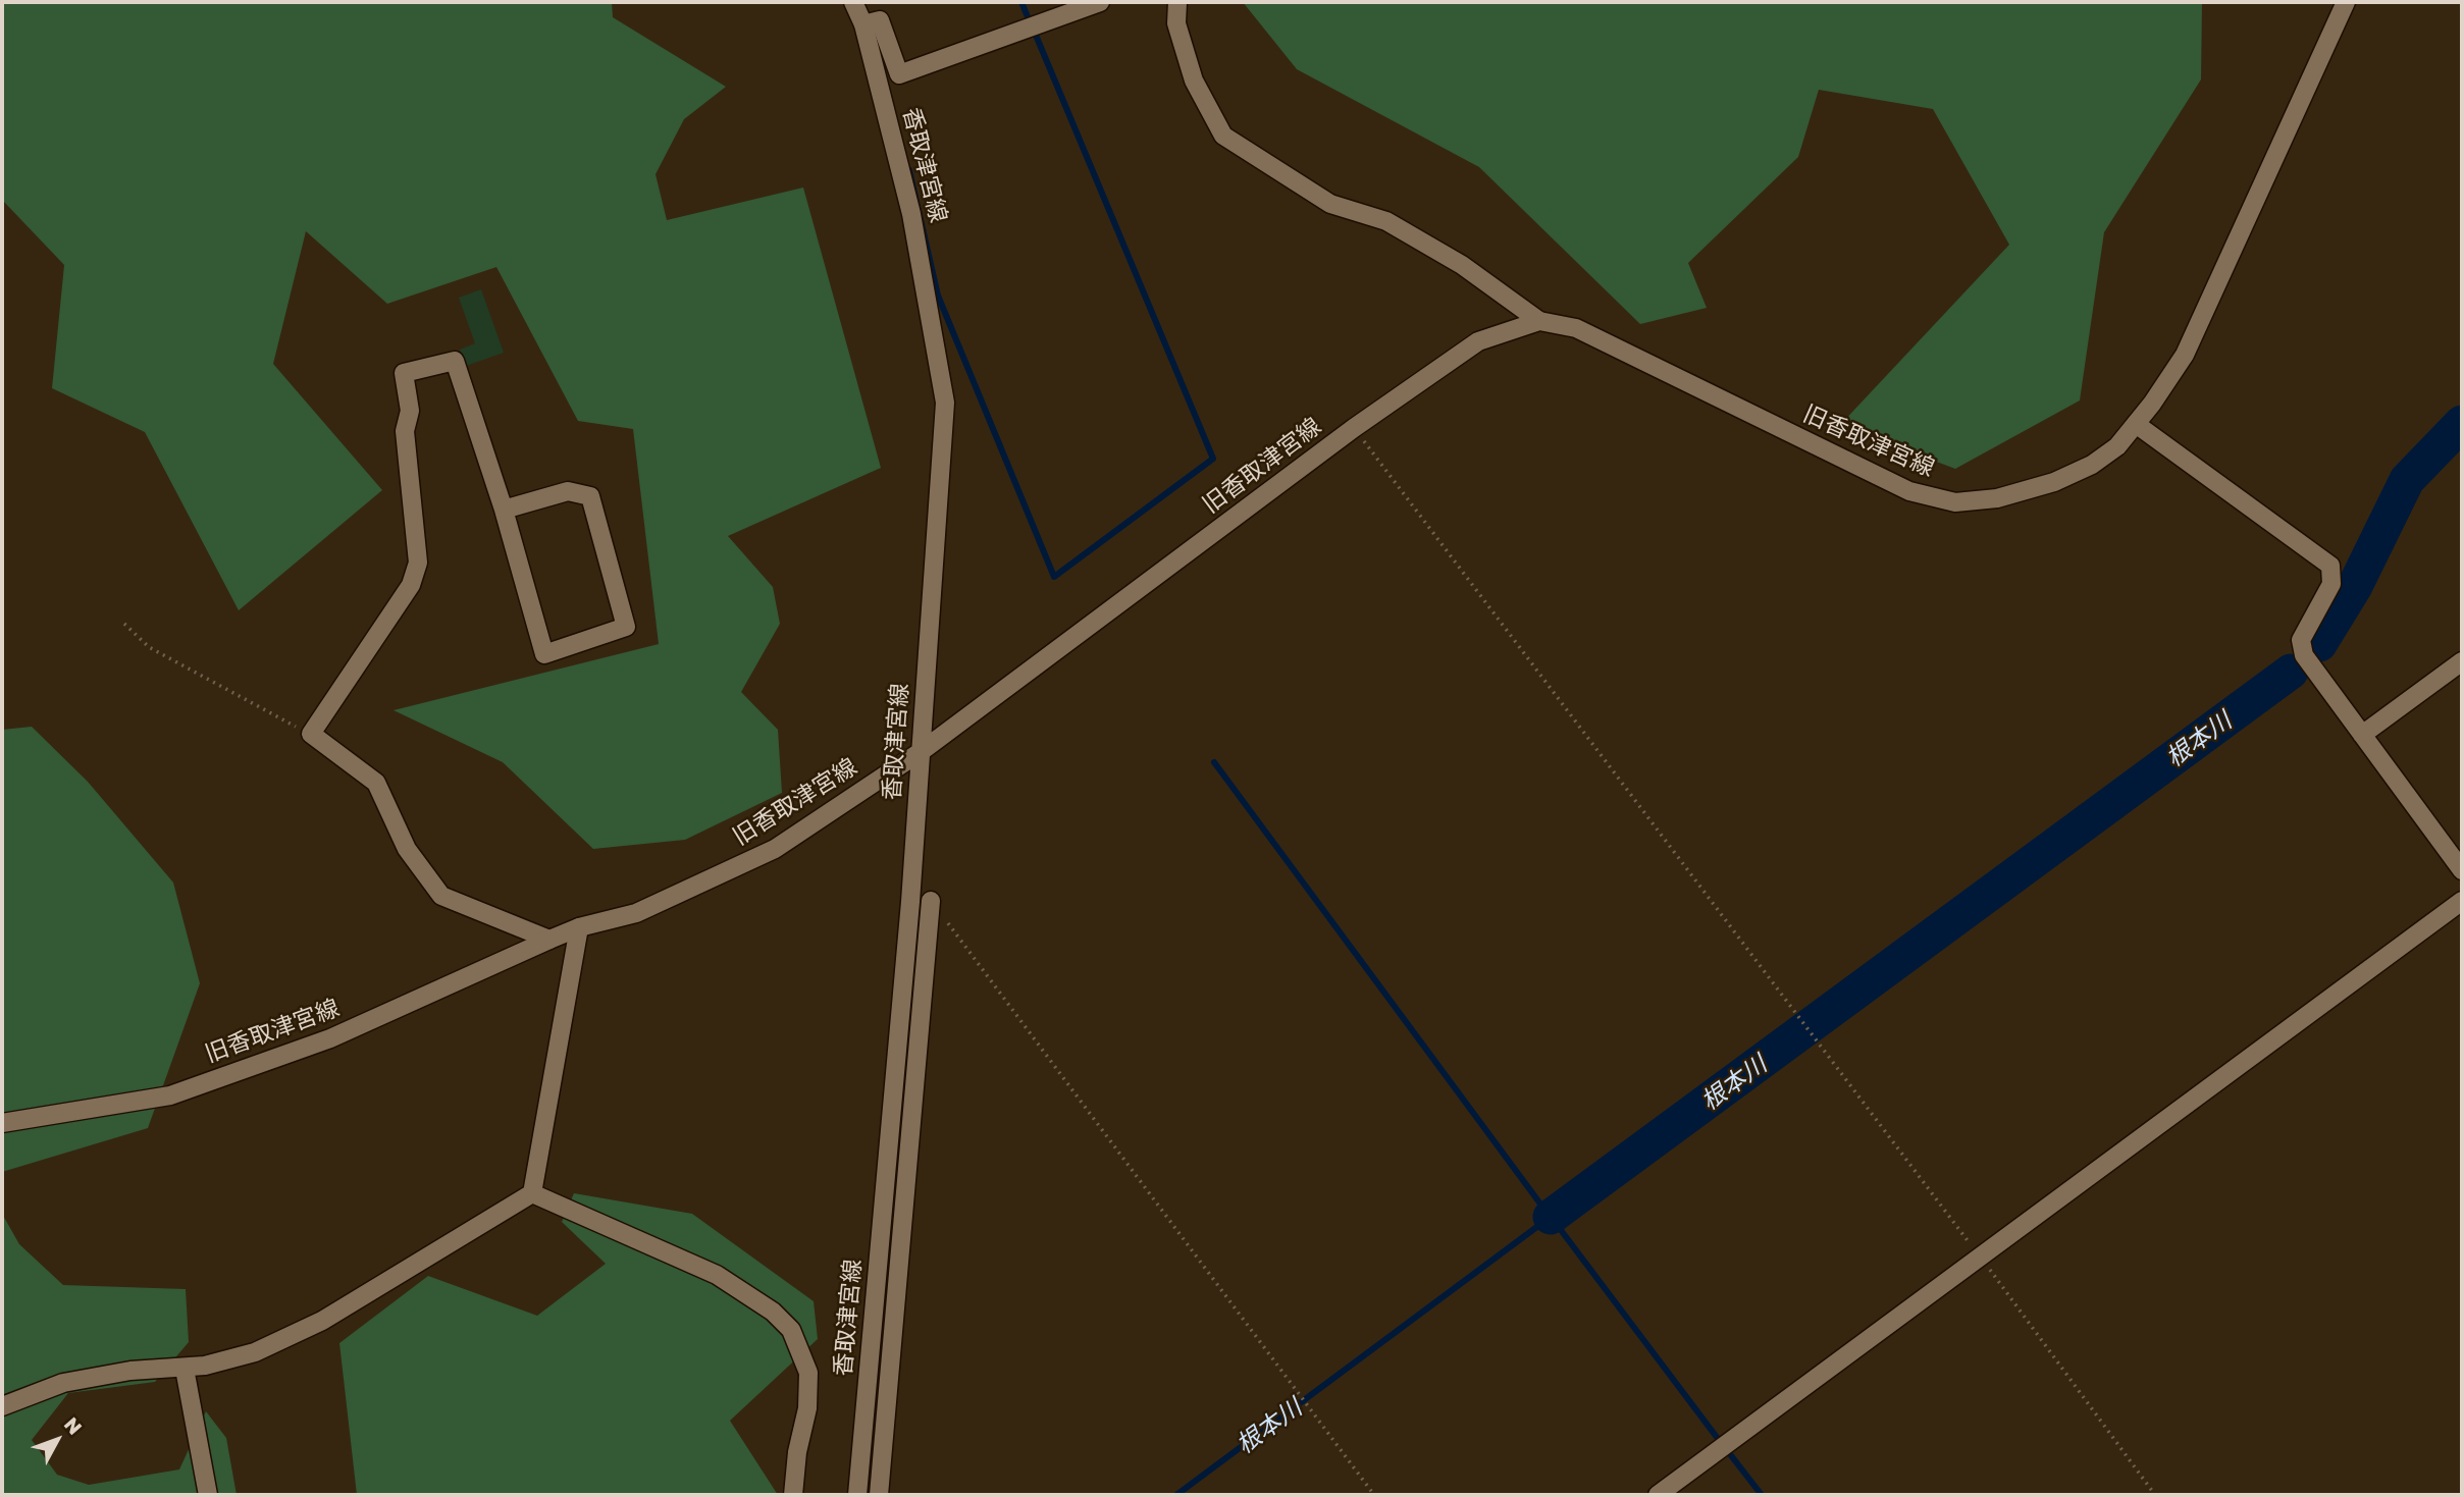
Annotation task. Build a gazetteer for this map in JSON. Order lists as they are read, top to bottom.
{
  "streets": {
    "street": ["香取津宮線", "旧香取津宮線"]
  },
  "crossings": [
    ["香取津宮線", "旧香取津宮線"]
  ],
  "water": ["根本川"],
  "north": "top right"
}
